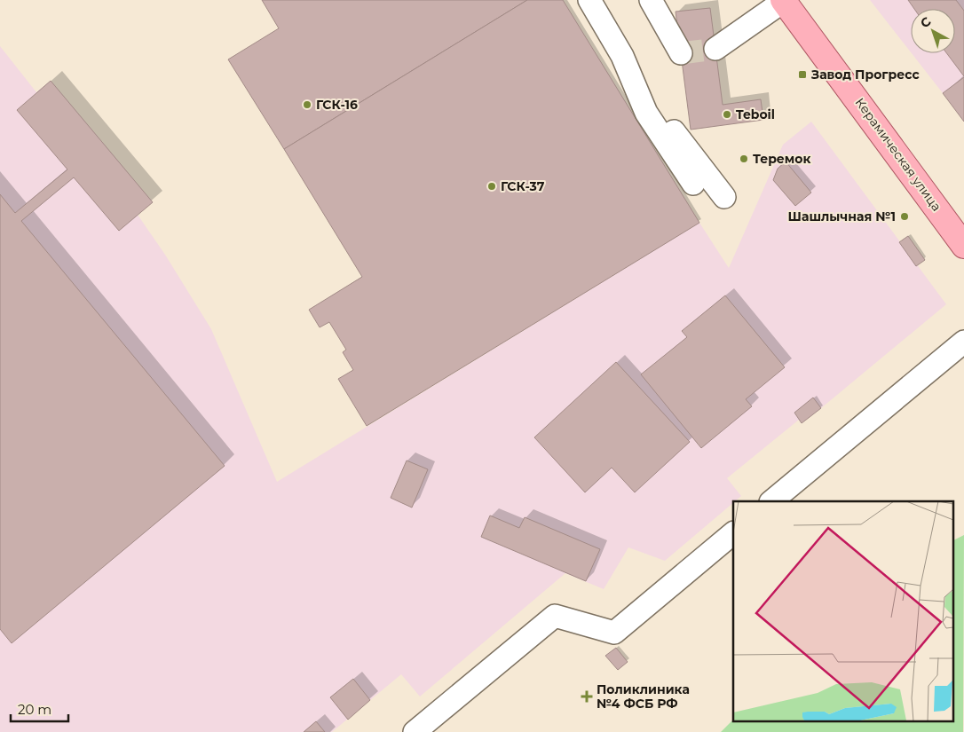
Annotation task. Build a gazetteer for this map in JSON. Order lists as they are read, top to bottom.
{
  "streets": {
    "main road": ["Керамическая улица"]
  },
  "places": {
    "transit": ["Завод Прогресс"],
    "other": [
      "ГСК-16",
      "Teboil",
      "Теремок",
      "ГСК-37",
      "Шашлычная №1"
    ],
    "health": ["Поликлиника №4 ФСБ РФ"]
  },
  "scale_bar": "20 m",
  "north": "top left"
}
